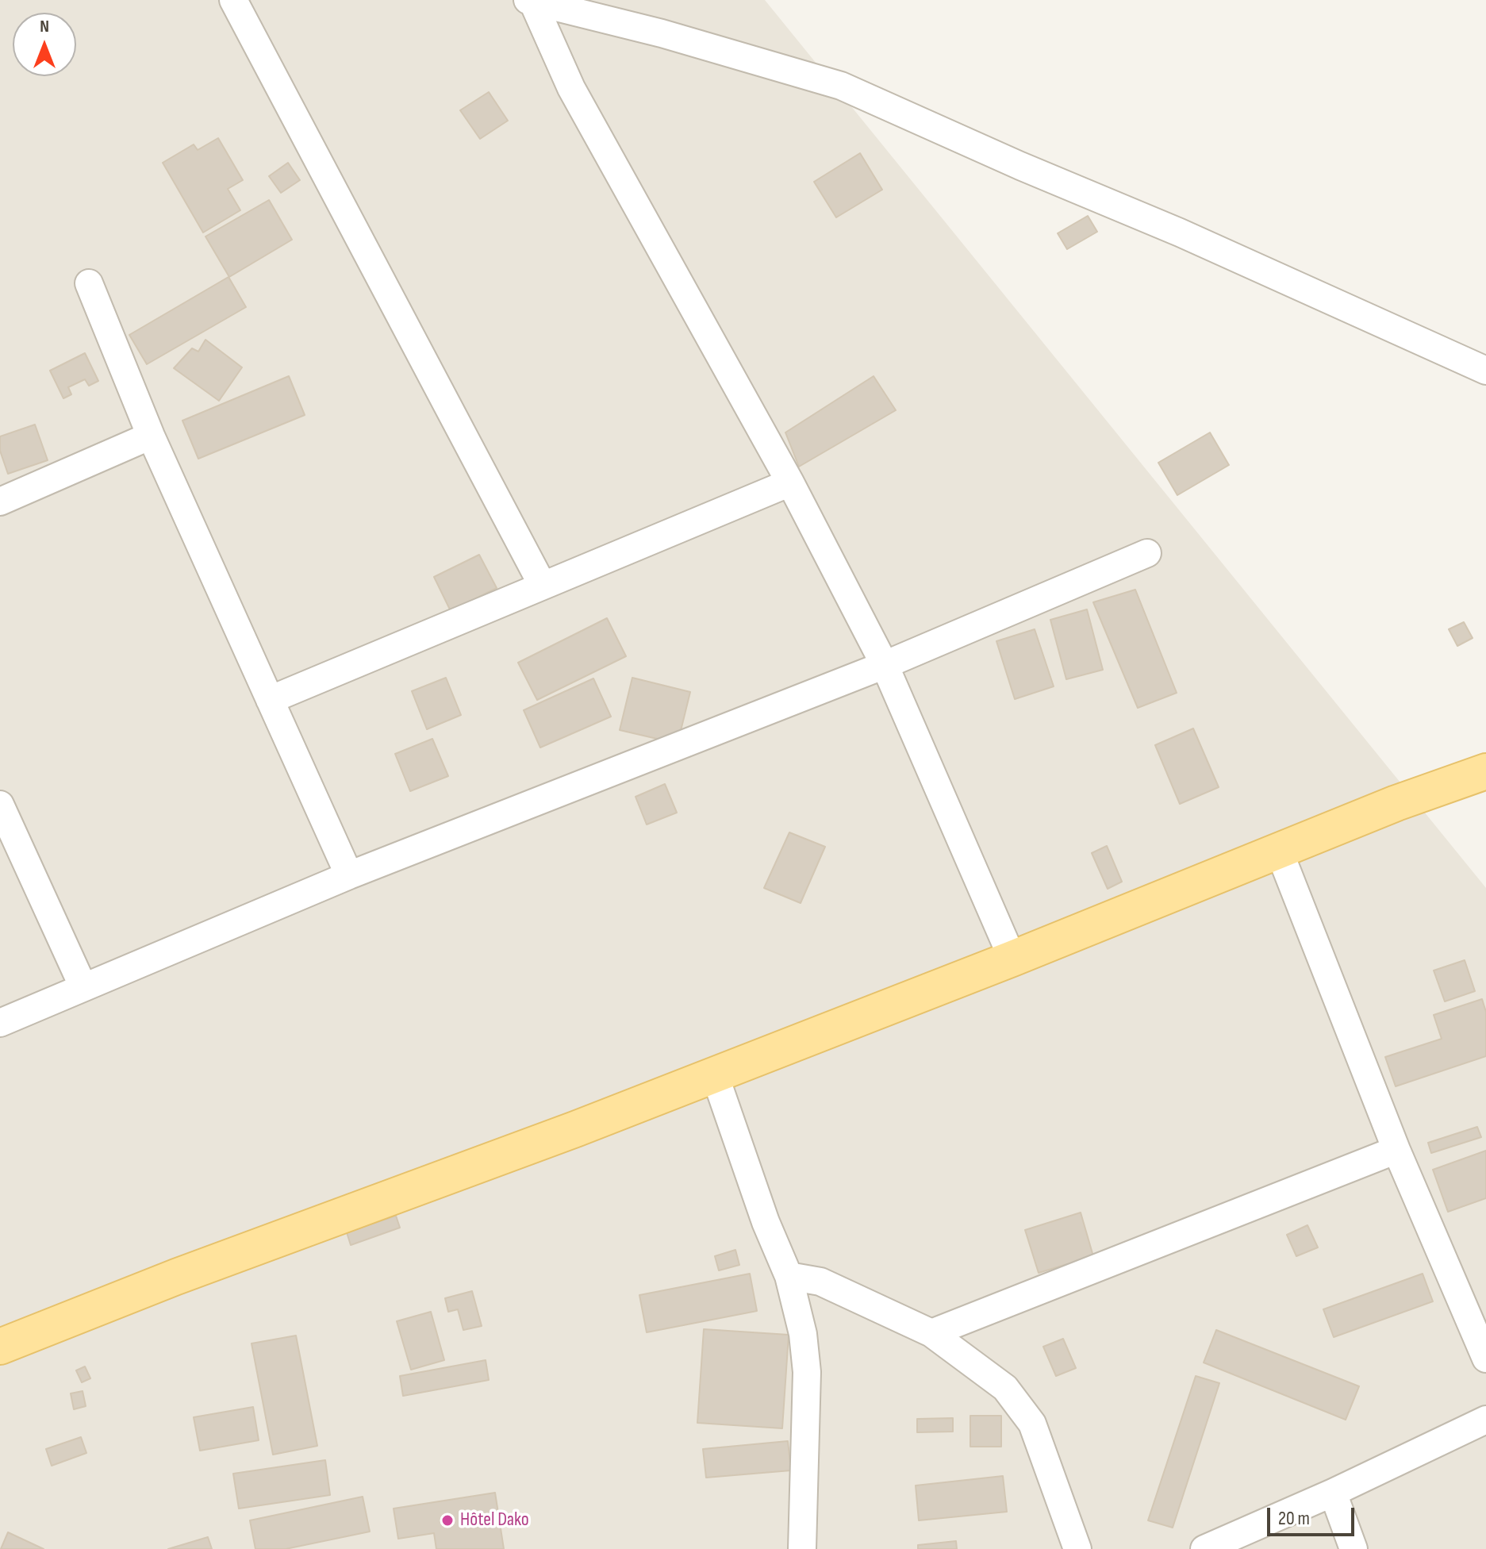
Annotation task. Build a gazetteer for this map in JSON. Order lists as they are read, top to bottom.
{
  "places": ["Hôtel Dako"],
  "scale_bar": "20 m",
  "north": "top"
}
